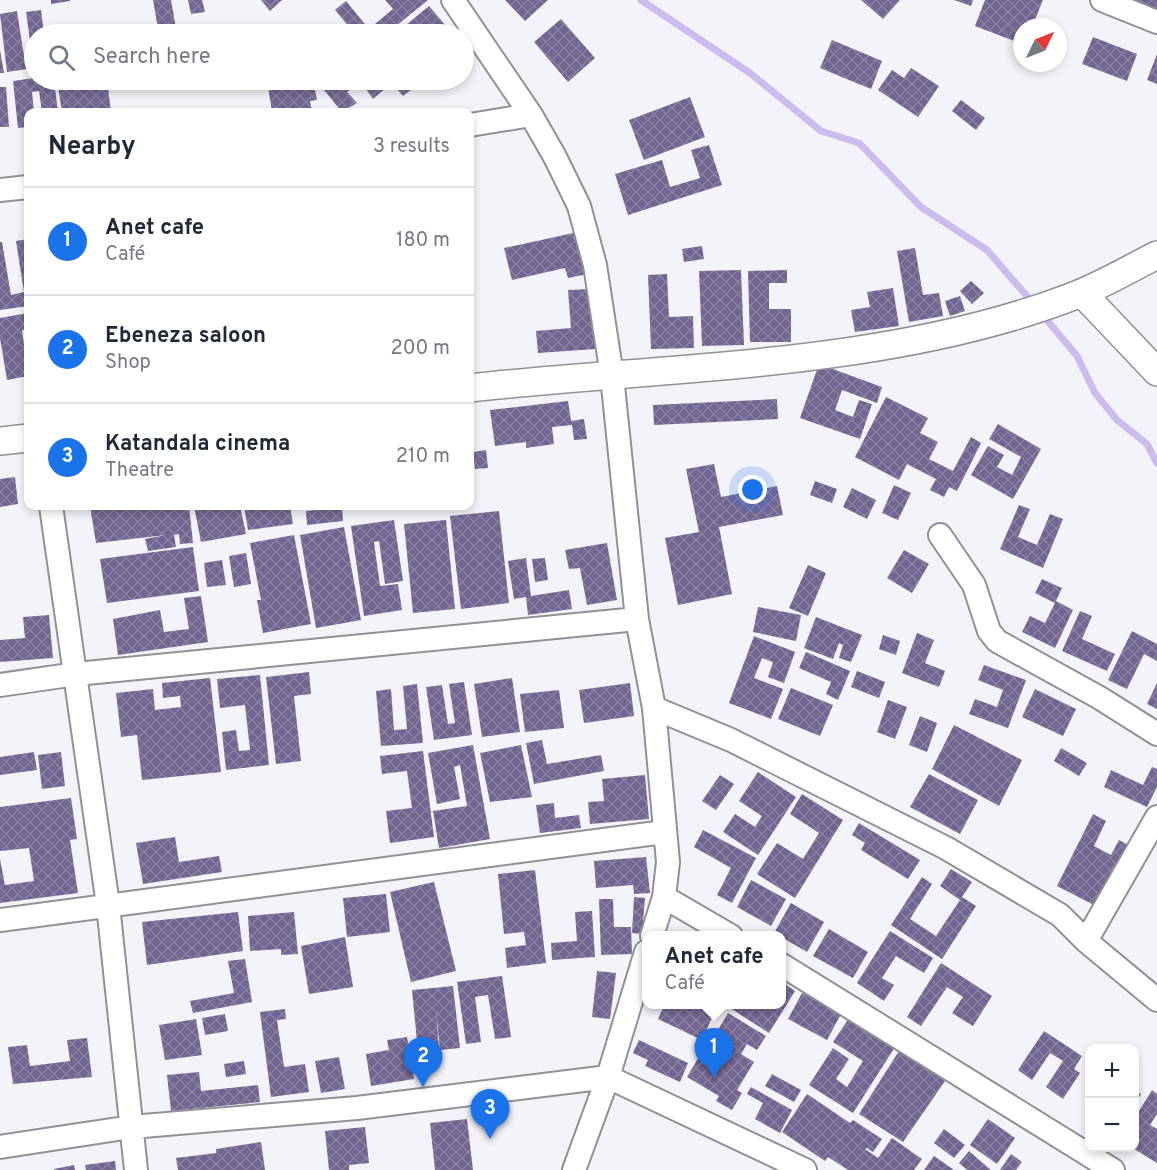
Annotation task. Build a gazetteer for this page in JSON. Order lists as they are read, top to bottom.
{
  "north": "top right",
  "page": {
    "search": "Search here",
    "heading": ["Nearby", "3 results"],
    "list": [
      {
        "mark": "1",
        "name": "Anet cafe",
        "note": "Café",
        "value": "180 m"
      },
      {
        "mark": "2",
        "name": "Ebeneza saloon",
        "note": "Shop",
        "value": "200 m"
      },
      {
        "mark": "3",
        "name": "Katandala cinema",
        "note": "Theatre",
        "value": "210 m"
      }
    ],
    "popup": ["Anet cafe", "Café"],
    "pins": ["1", "2", "3"],
    "map_buttons": ["+", "−"]
  }
}
